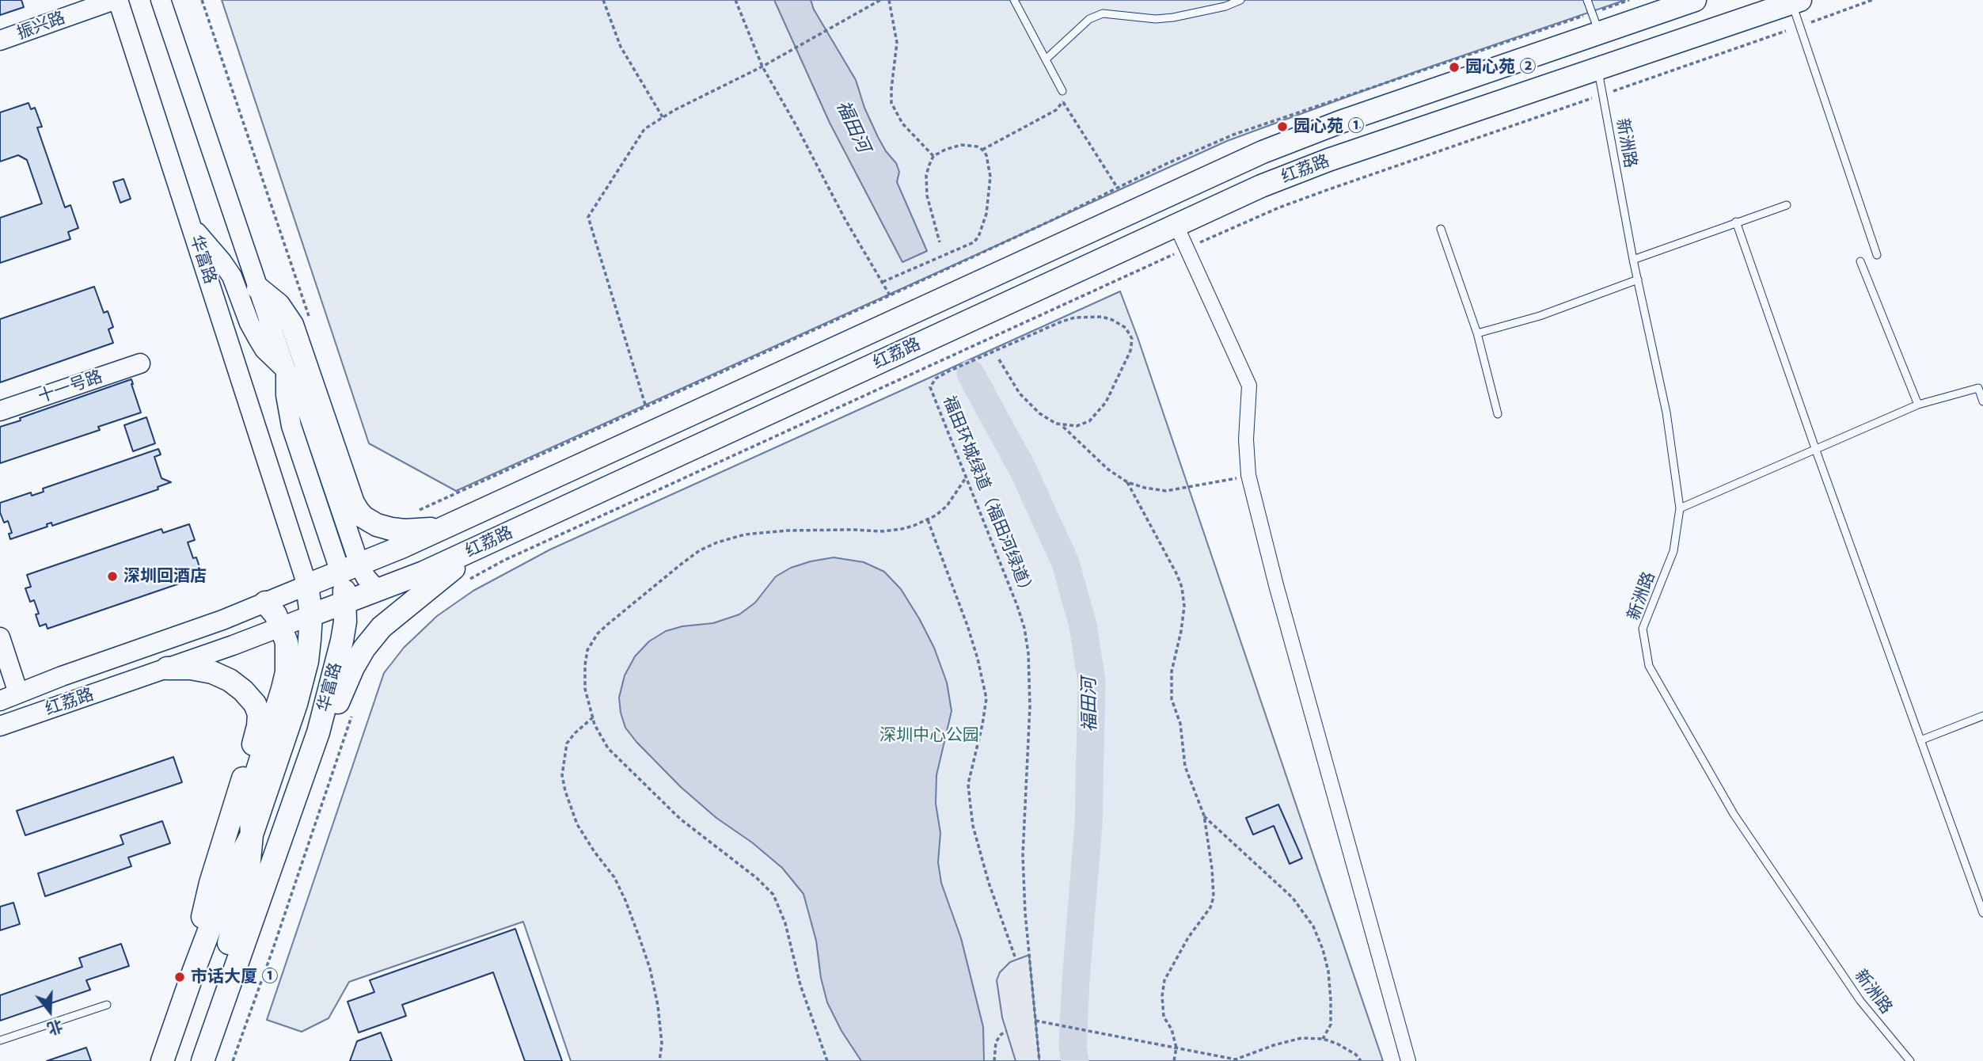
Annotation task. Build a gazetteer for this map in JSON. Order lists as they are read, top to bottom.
{
  "streets": {
    "main road": [
      "振兴路",
      "红荔路",
      "华富路",
      "十一号路"
    ],
    "lane": ["新洲路"],
    "path": ["福田环城绿道（福田河绿道）"]
  },
  "crossings": [
    ["振兴路", "华富路"],
    ["新洲路", "红荔路"],
    ["红荔路", "华富路"]
  ],
  "water": ["福田河"],
  "parks": ["深圳中心公园"],
  "places": [
    "园心苑 ②",
    "园心苑 ①",
    "深圳回酒店",
    "市话大厦 ①"
  ],
  "north": "bottom"
}
